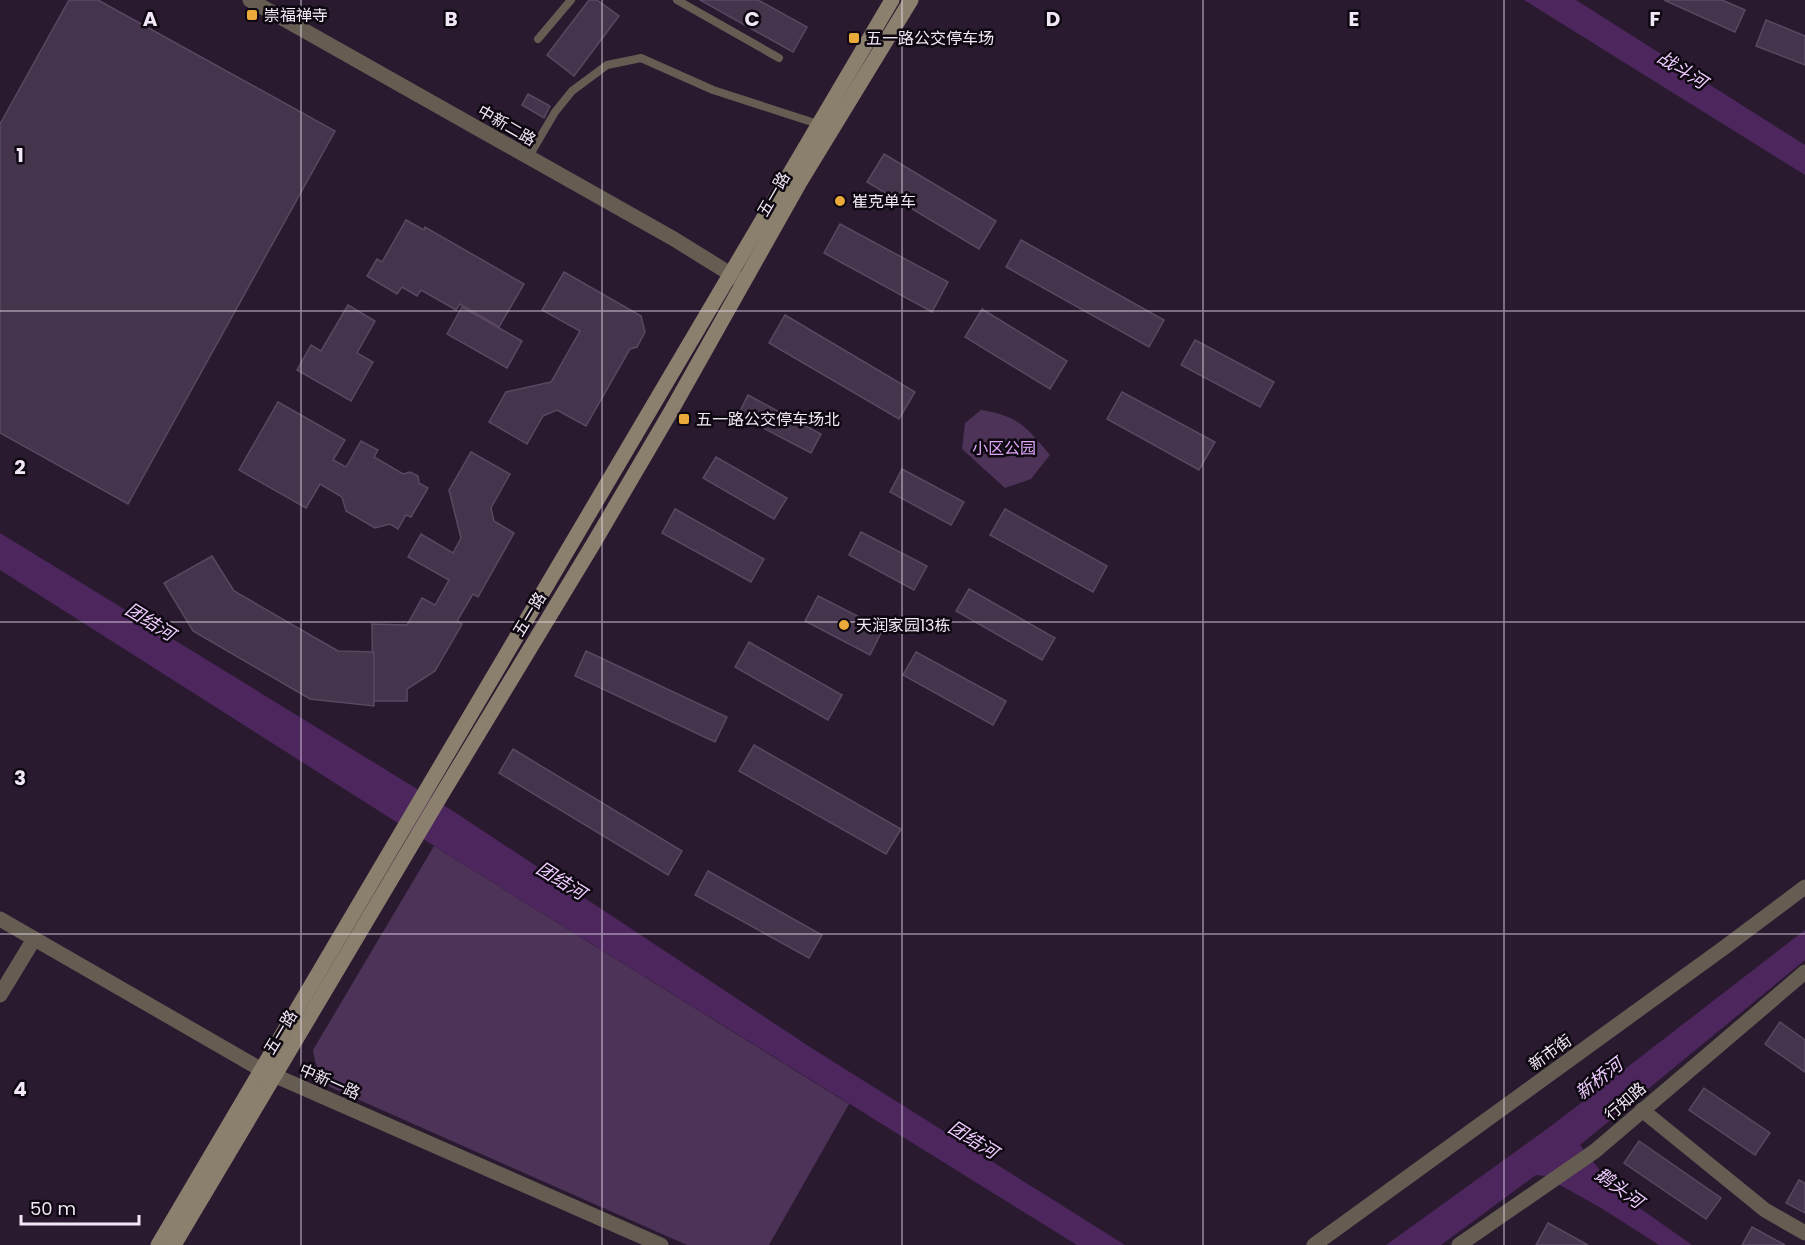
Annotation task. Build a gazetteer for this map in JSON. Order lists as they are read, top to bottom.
{
  "streets": {
    "main road": ["五一路"],
    "street": [
      "中新二路",
      "新市街",
      "中新一路",
      "行知路"
    ]
  },
  "crossings": [
    ["中新二路", "五一路"],
    ["五一路", "中新一路"]
  ],
  "water": [
    "战斗河",
    "团结河",
    "新桥河",
    "鹅头河"
  ],
  "parks": ["小区公园"],
  "places": {
    "transit": ["崇福禅寺", "五一路公交停车场", "五一路公交停车场北"],
    "other": ["崔克单车", "天润家园13栋"]
  },
  "scale_bar": "50 m",
  "grid": {
    "columns": [
      "A",
      "B",
      "C",
      "D",
      "E",
      "F"
    ],
    "rows": [
      "1",
      "2",
      "3",
      "4"
    ]
  }
}
